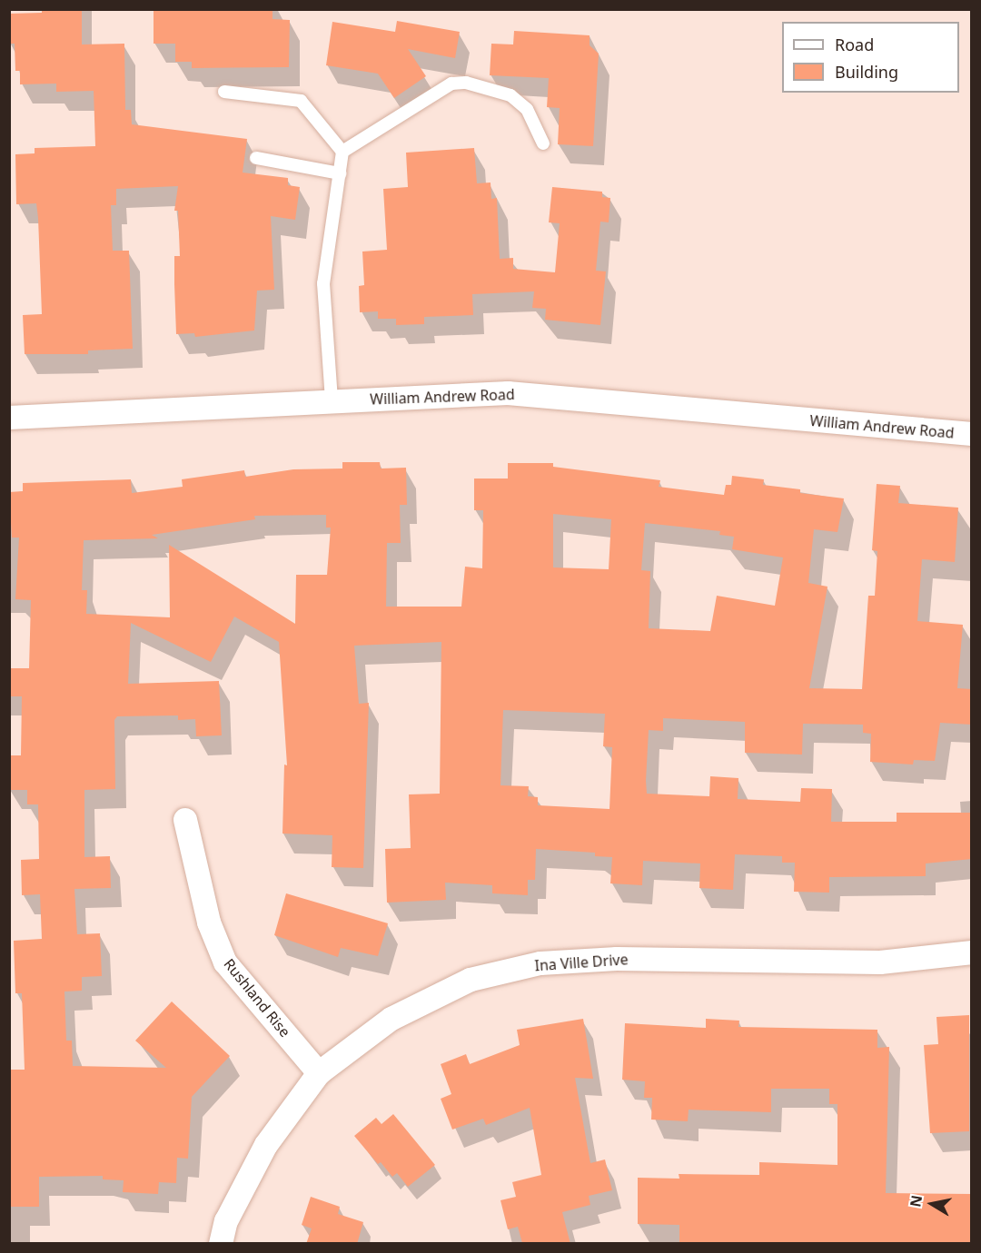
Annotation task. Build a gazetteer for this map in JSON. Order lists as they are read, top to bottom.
{
  "streets": {
    "street": ["William Andrew Road", "Ina Ville Drive", "Rushland Rise"]
  },
  "crossings": [
    ["Ina Ville Drive", "Rushland Rise"]
  ],
  "legend": ["Road", "Building"],
  "north": "left"
}
